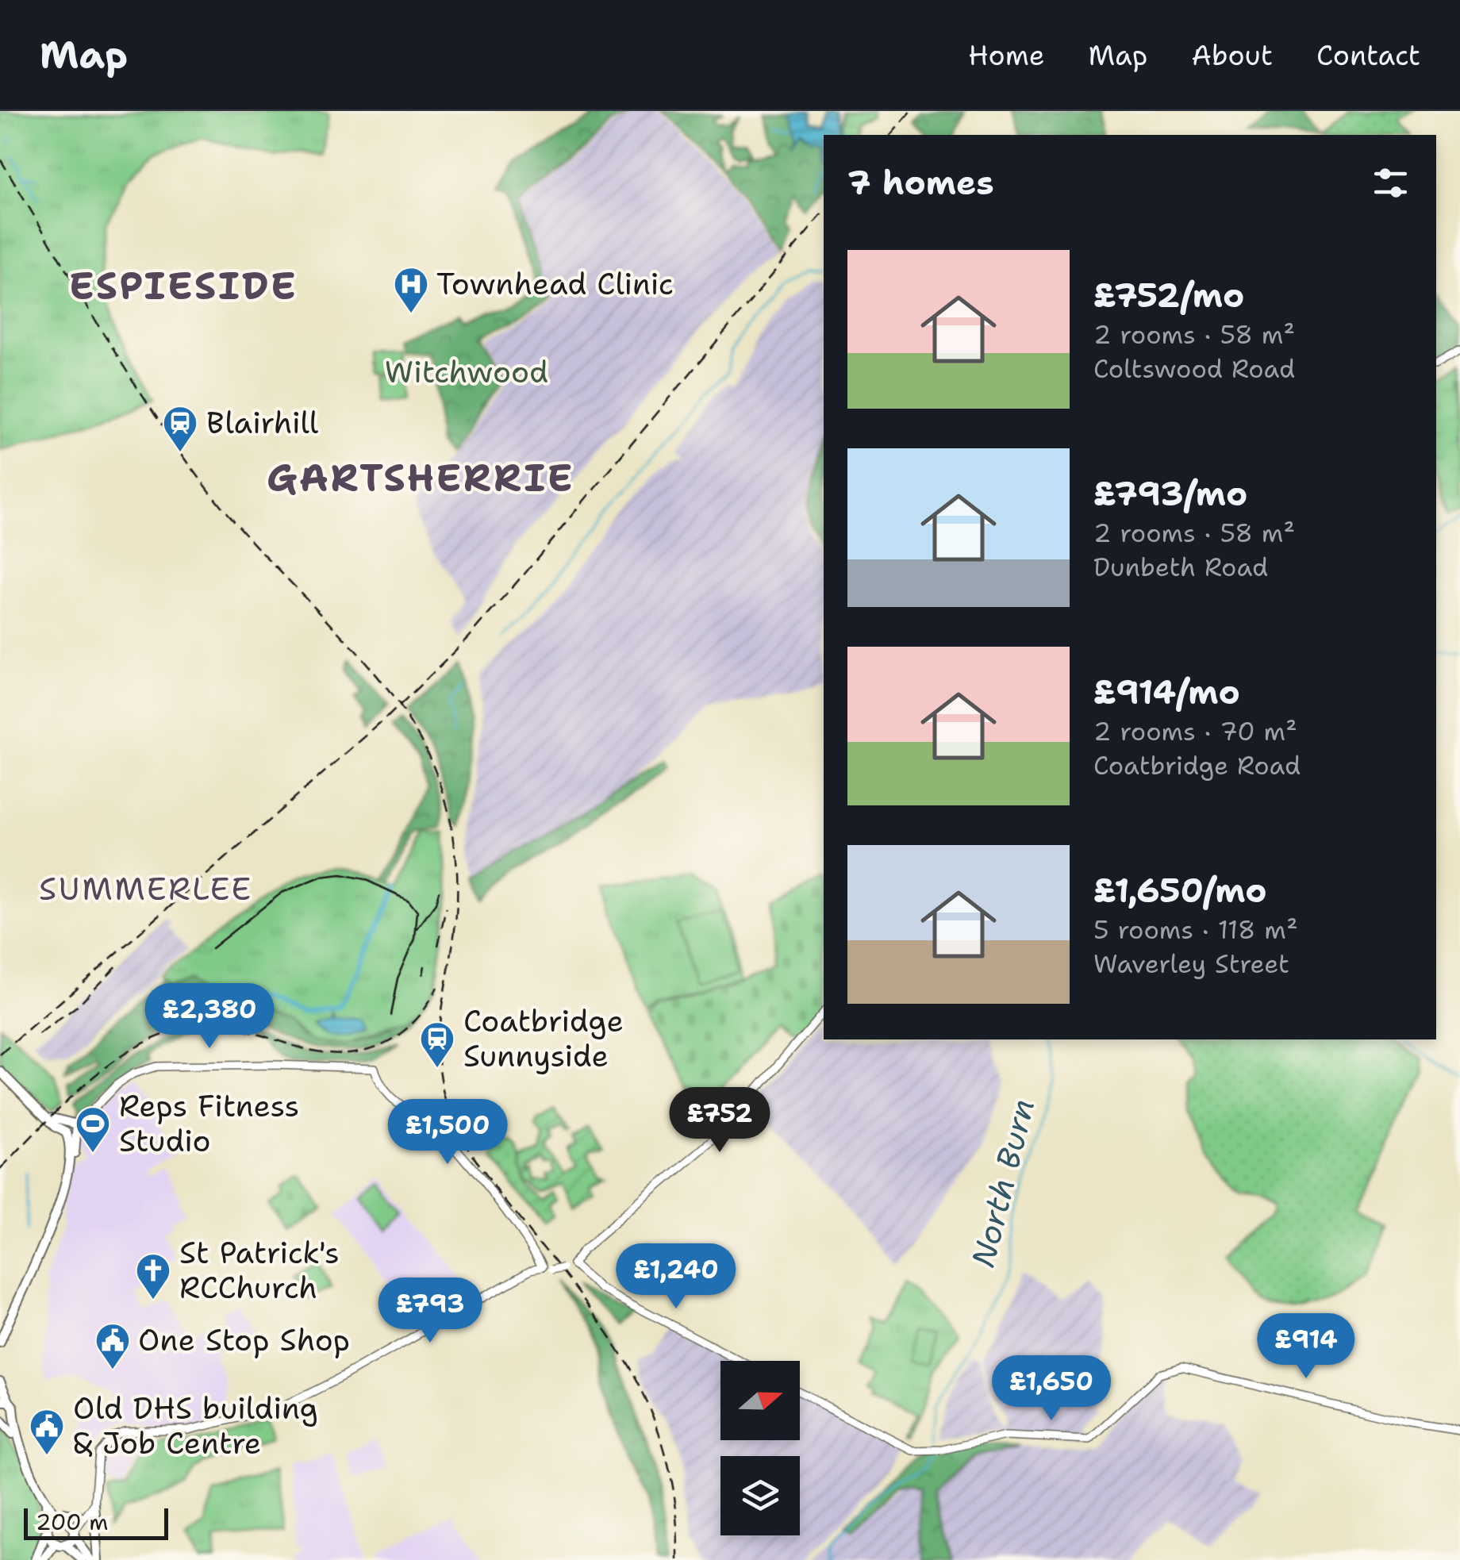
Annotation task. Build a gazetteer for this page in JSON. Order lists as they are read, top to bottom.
{
  "districts": ["ESPIESIDE", "GARTSHERRIE", "SUMMERLEE"],
  "water": ["North Burn"],
  "parks": ["Witchwood"],
  "places": {
    "hospital": ["Townhead Clinic"],
    "station": ["Blairhill", "Coatbridge Sunnyside"],
    "sports": ["Reps Fitness Studio"],
    "church": ["St Patrick's RCChurch"],
    "public building": ["One Stop Shop", "Old DHS building & Job Centre"]
  },
  "scale_bar": "200 m",
  "north": "right",
  "page": {
    "header": "Map",
    "nav": [
      "Home",
      "Map",
      "About",
      "Contact"
    ],
    "heading": "7 homes",
    "list": [
      {
        "name": "£752/mo",
        "note": "2 rooms · 58 m² · Coltswood Road"
      },
      {
        "name": "£793/mo",
        "note": "2 rooms · 58 m² · Dunbeth Road"
      },
      {
        "name": "£914/mo",
        "note": "2 rooms · 70 m² · Coatbridge Road"
      },
      {
        "name": "£1,650/mo",
        "note": "5 rooms · 118 m² · Waverley Street"
      }
    ],
    "price": [
      "£2,380",
      "£752",
      "£1,500",
      "£1,240",
      "£793",
      "£914",
      "£1,650"
    ],
    "scale": "200 m"
  }
}
